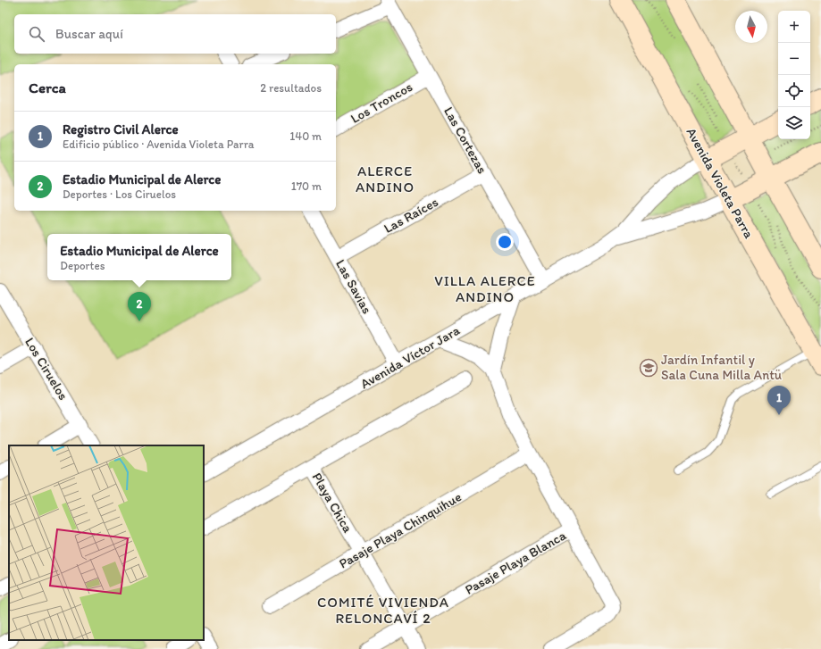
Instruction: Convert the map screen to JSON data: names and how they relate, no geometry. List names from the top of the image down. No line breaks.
{"streets":{"main road":["Avenida Violeta Parra"],"street":["Los Troncos","Las Cortezas","Las Raíces","Las Savias","Avenida Víctor Jara","Los Ciruelos","Playa Chica","Pasaje Playa Chinquihue","Pasaje Playa Blanca"]},"crossings":[["Los Troncos","Las Cortezas"],["Las Cortezas","Las Raíces"],["Las Cortezas","Avenida Víctor Jara"],["Avenida Violeta Parra","Avenida Víctor Jara"],["Las Raíces","Las Savias"],["Las Savias","Avenida Víctor Jara"],["Playa Chica","Pasaje Playa Chinquihue"],["Playa Chica","Pasaje Playa Blanca"]],"districts":["ALERCE ANDINO","VILLA ALERCE ANDINO","COMITÉ VIVIENDA RELONCAVÍ 2"],"places":{"school or university":["Jardín Infantil y Sala Cuna Milla Antü"]},"north":"bottom","page":{"map_buttons":["+","−"],"search":"Buscar aquí","heading":["Cerca","2 resultados"],"list":[{"mark":"1","name":"Registro Civil Alerce","note":"Edificio público · Avenida Violeta Parra","value":"140 m"},{"mark":"2","name":"Estadio Municipal de Alerce","note":"Deportes · Los Ciruelos","value":"170 m"}],"popup":["Estadio Municipal de Alerce","Deportes"],"pins":["2","1"]}}
